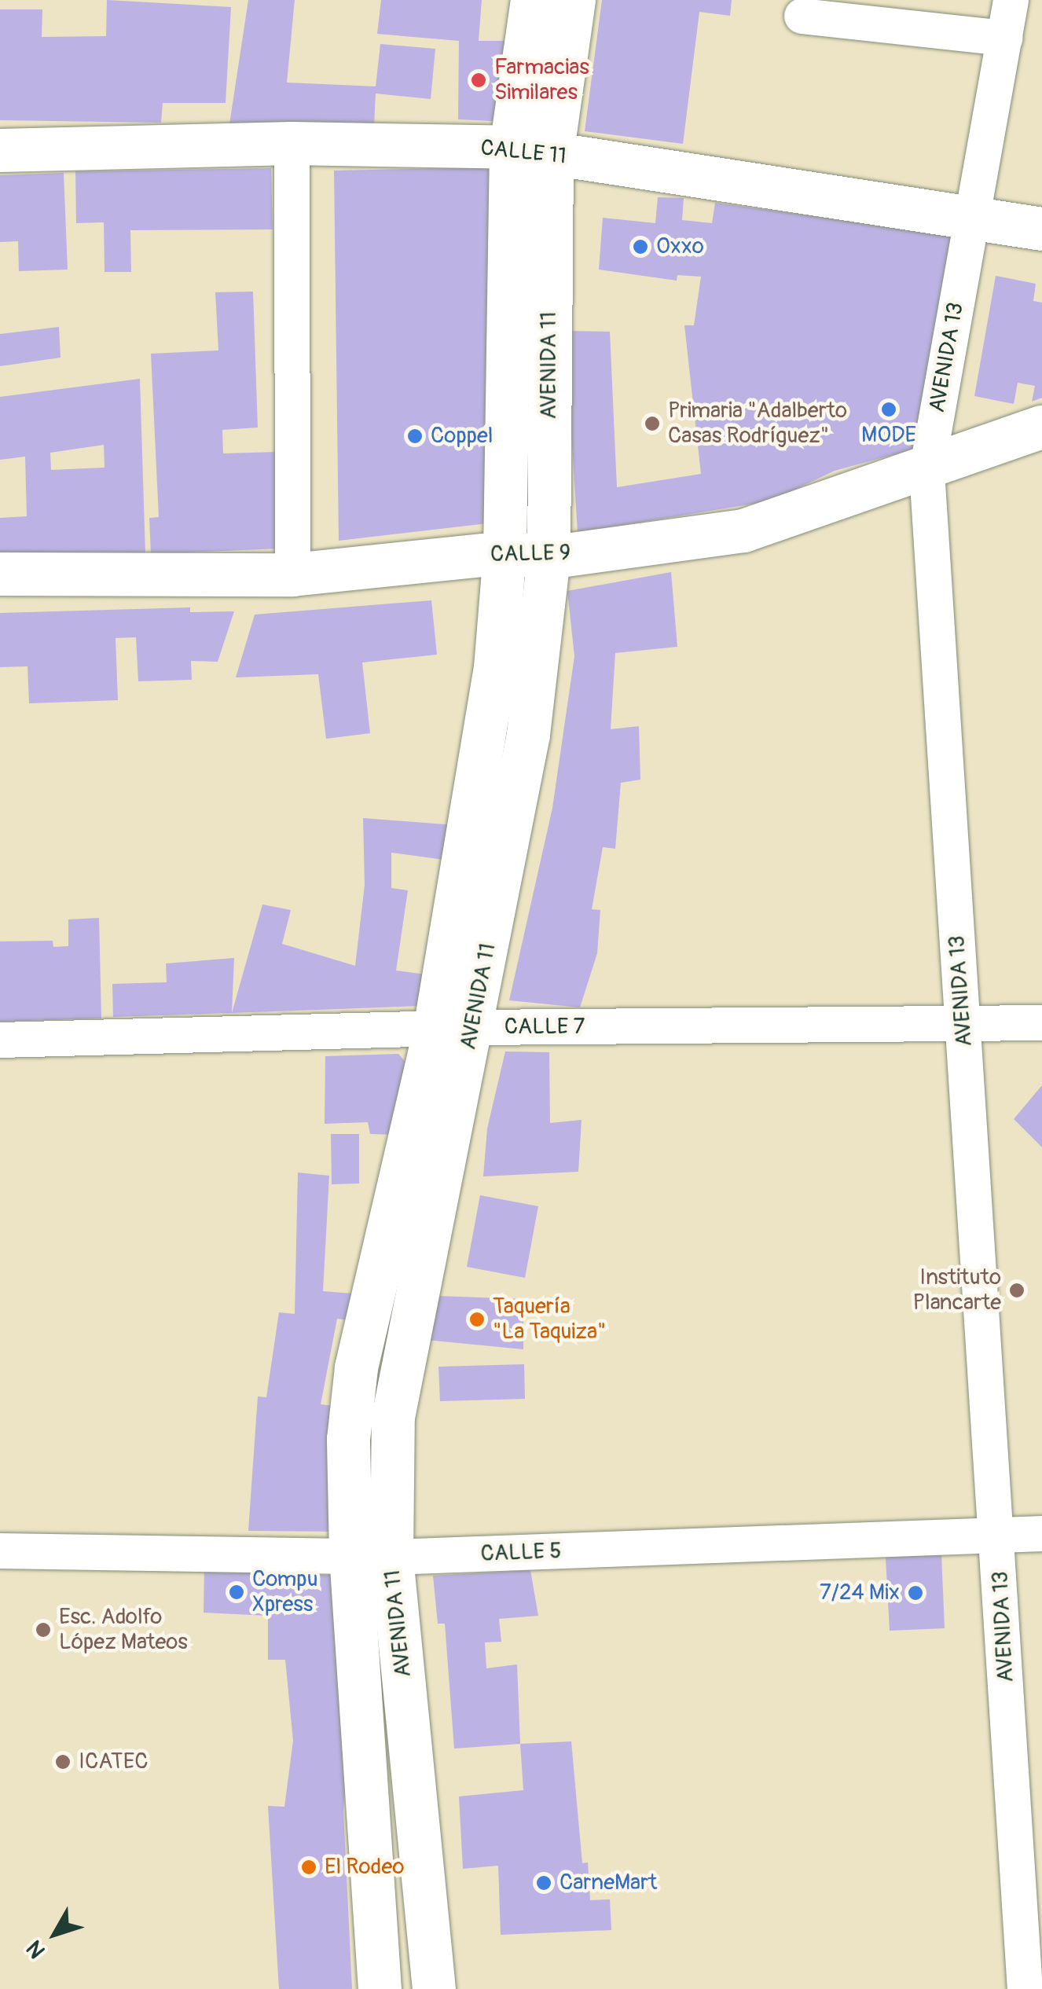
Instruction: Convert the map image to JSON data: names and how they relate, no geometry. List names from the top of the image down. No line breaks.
{"streets":{"main road":["CALLE 11","AVENIDA 11","CALLE 9"],"street":["AVENIDA 13","CALLE 7","CALLE 5"]},"crossings":[["CALLE 11","AVENIDA 13"],["CALLE 11","AVENIDA 11"],["AVENIDA 13","CALLE 9"],["AVENIDA 13","CALLE 7"],["AVENIDA 13","CALLE 5"],["AVENIDA 11","CALLE 9"],["AVENIDA 11","CALLE 7"],["AVENIDA 11","CALLE 5"]],"places":["Farmacias Similares","Oxxo","MODE","Primaria \"Adalberto Casas Rodríguez\"","Coppel","Instituto Plancarte","Taquería \"La Taquiza\"","Compu Xpress","7/24 Mix","Esc. Adolfo López Mateos","ICATEC","El Rodeo","CarneMart"],"north":"bottom left"}
